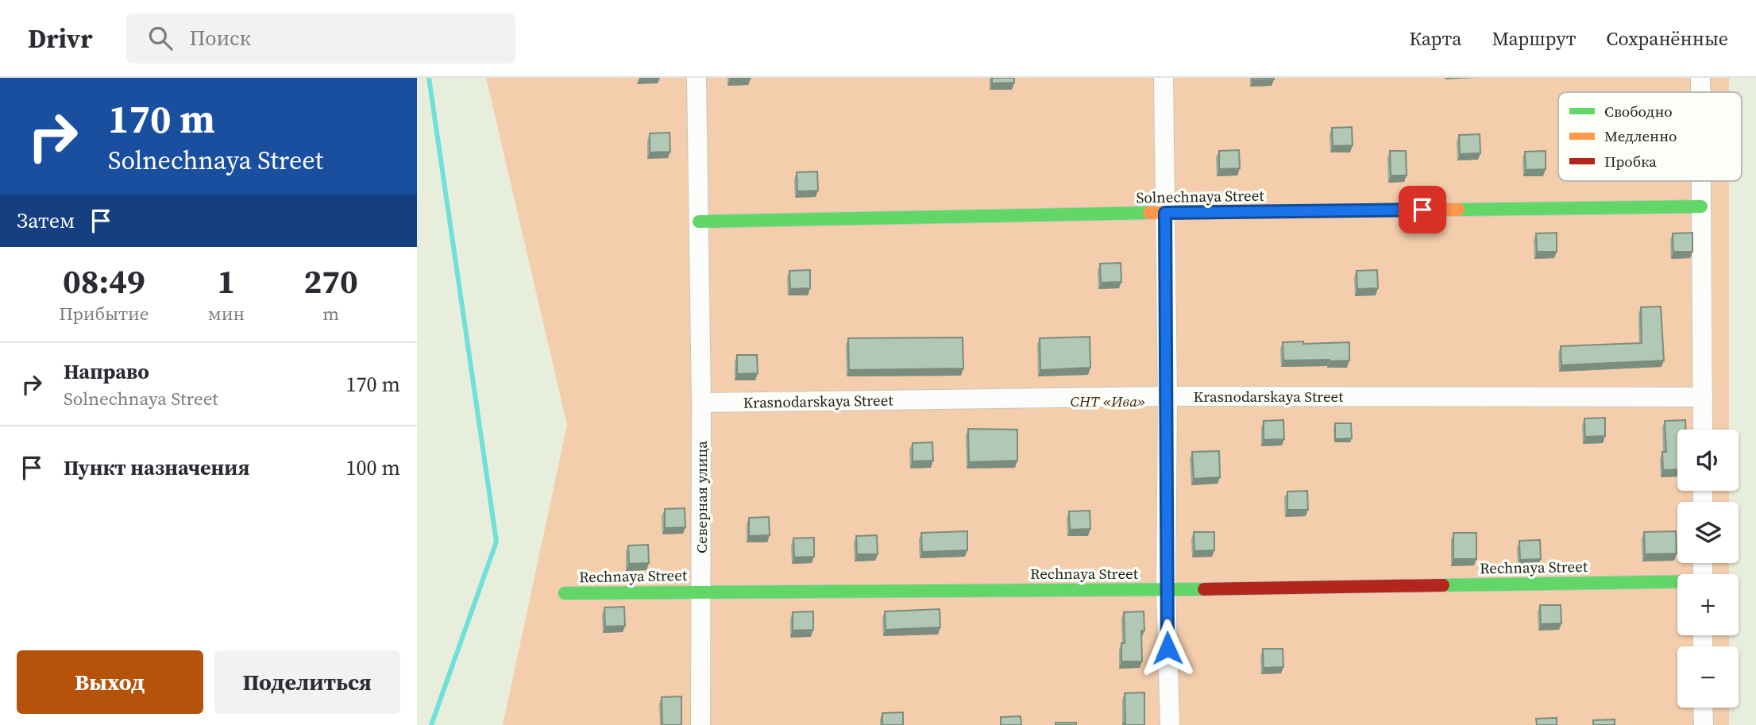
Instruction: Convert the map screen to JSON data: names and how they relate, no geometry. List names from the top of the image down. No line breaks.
{"streets":{"street":["Solnechnaya Street","Krasnodarskaya Street","Северная улица","Rechnaya Street"]},"crossings":[["Solnechnaya Street","Северная улица"],["Krasnodarskaya Street","Северная улица"],["Северная улица","Rechnaya Street"]],"parks":["СНТ «Ива»"],"legend":["Свободно","Медленно","Пробка"],"page":{"header":"Drivr","search":"Поиск","nav":["Карта","Маршрут","Сохранённые"],"turn":["170 m","Solnechnaya Street"],"then":"Затем","eta":["08:49","Прибытие","1","мин","270","m"],"list":[{"name":"Направо","note":"Solnechnaya Street","value":"170 m"},{"name":"Пункт назначения","value":"100 m"}],"map_buttons":["+","−"],"buttons":["Выход","Поделиться"]}}
